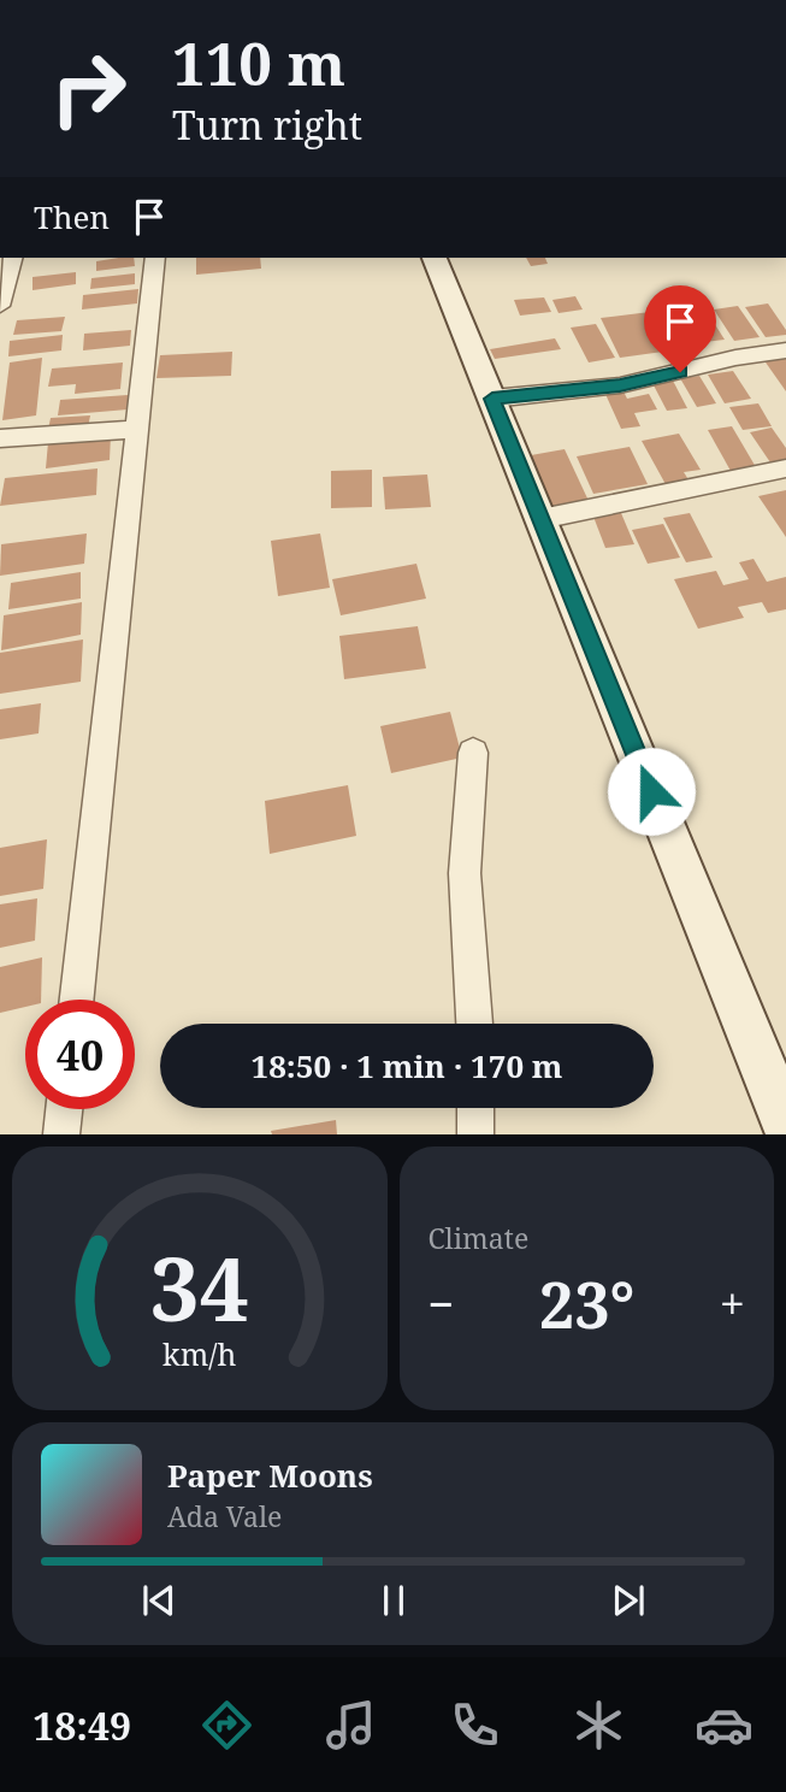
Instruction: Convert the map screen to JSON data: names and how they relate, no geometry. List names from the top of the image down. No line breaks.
{"page":{"turn":["110 m","Turn right"],"then":"Then","limit":"40","trip":"18:50 · 1 min · 170 m","tile":"Climate","heat":["−","23°","+"],"song":["Paper Moons","Ada Vale"],"tabs":"18:49","gauge":["34","km/h"]}}
